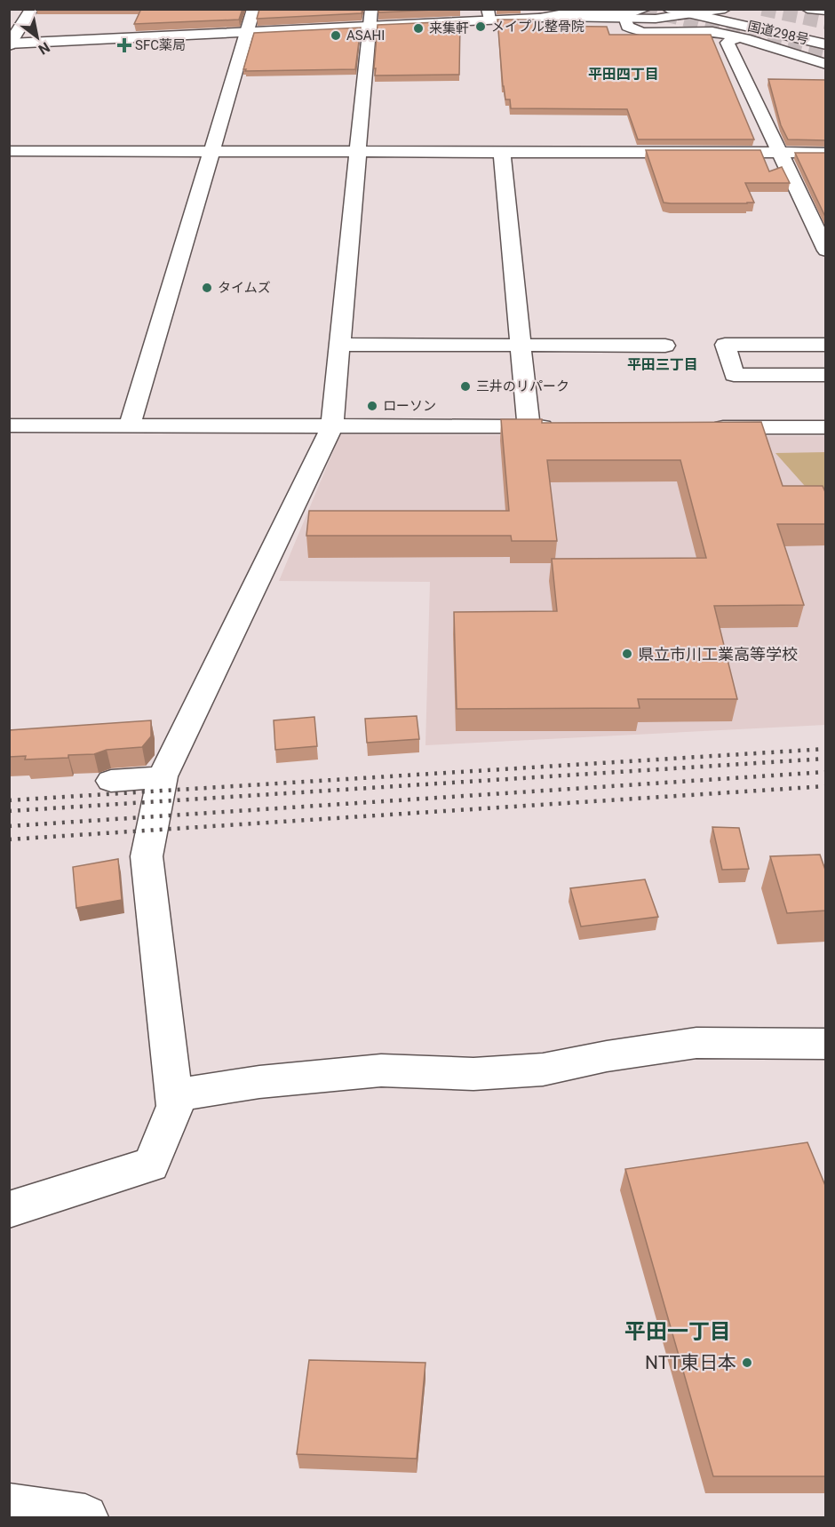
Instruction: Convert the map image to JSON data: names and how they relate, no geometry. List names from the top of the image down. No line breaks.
{"streets":{"main road":["国道298号"]},"districts":["平田四丁目","平田三丁目","平田一丁目"],"places":{"other":["メイプル整骨院","来集軒","ASAHI","タイムズ","三井のリパーク","ローソン","県立市川工業高等学校","NTT東日本"],"health":["SFC薬局"]},"north":"bottom right"}
